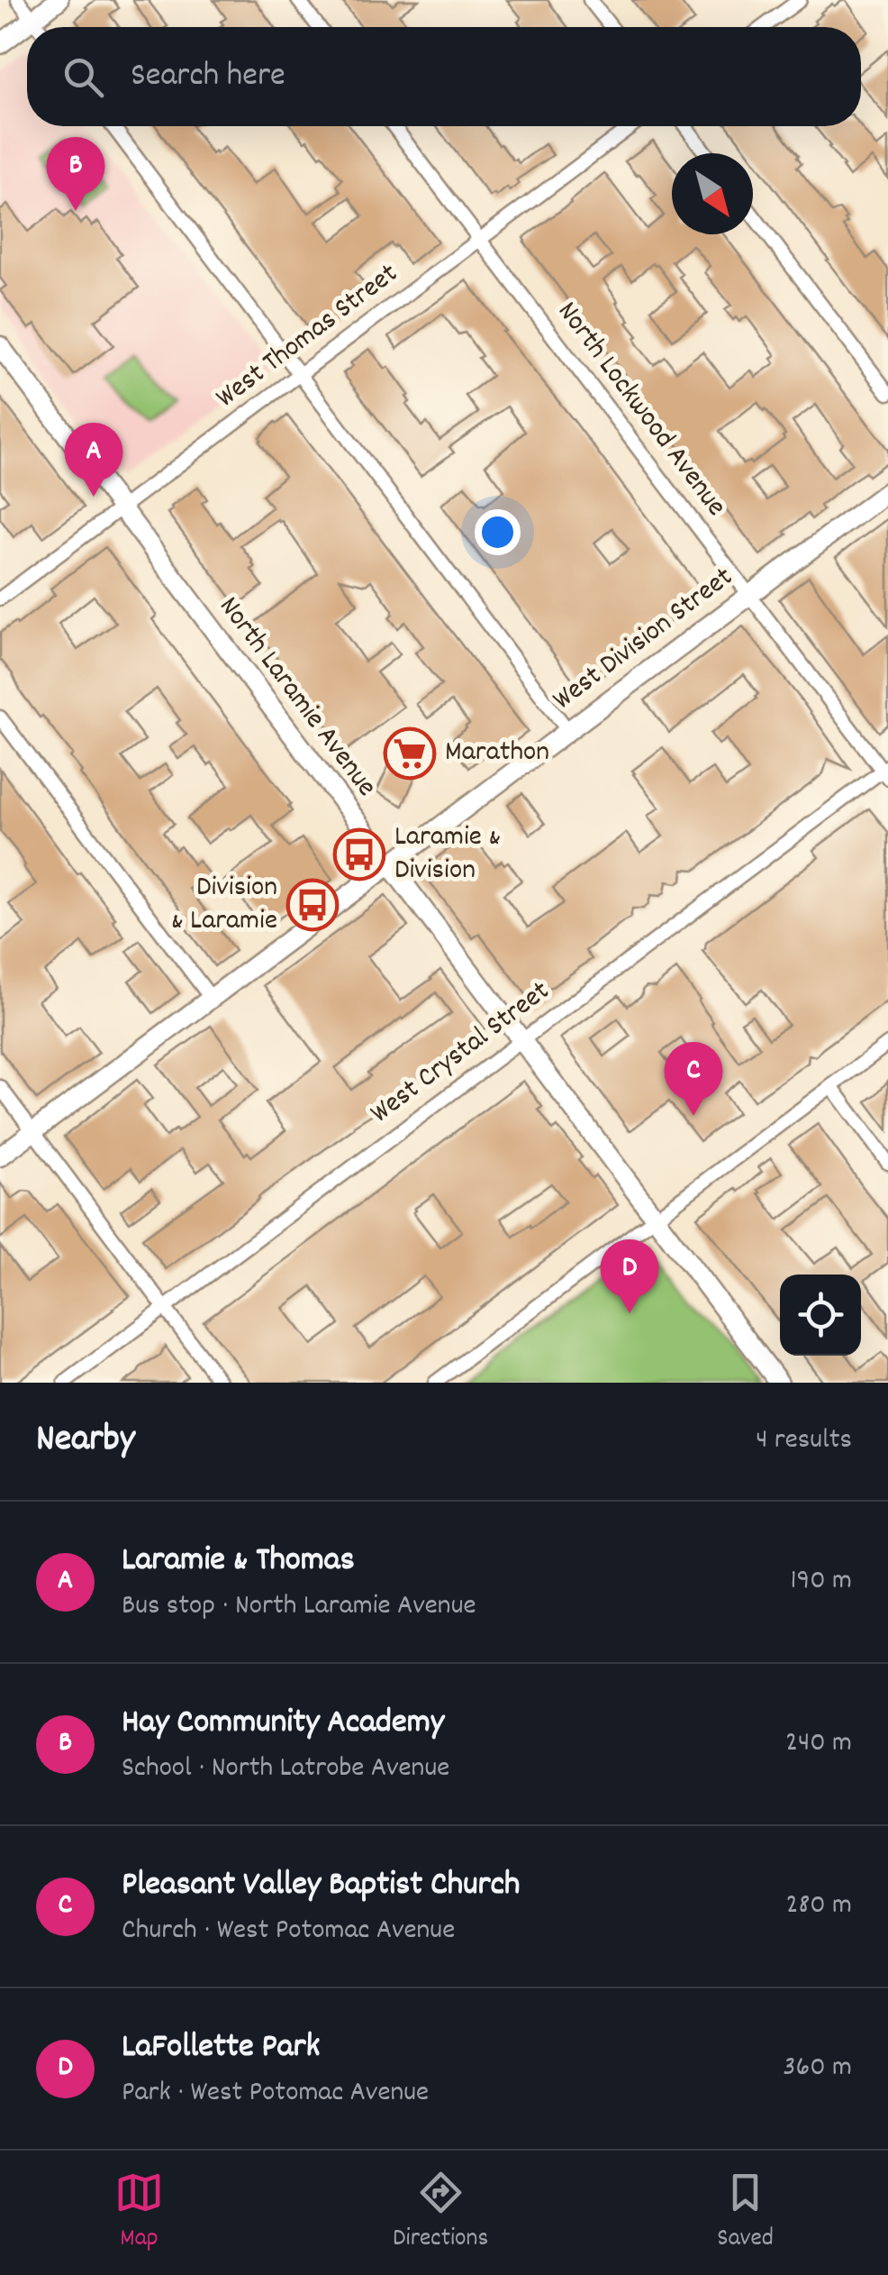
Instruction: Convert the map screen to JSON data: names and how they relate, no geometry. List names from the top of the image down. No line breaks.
{"streets":{"street":["West Thomas Street","North Lockwood Avenue","West Division Street","North Laramie Avenue","West Crystal Street"]},"crossings":[["West Thomas Street","North Lockwood Avenue"],["West Thomas Street","North Laramie Avenue"],["North Lockwood Avenue","West Division Street"],["North Lockwood Avenue","West Crystal Street"],["West Division Street","North Laramie Avenue"],["North Laramie Avenue","West Crystal Street"]],"places":{"supermarket":["Marathon"],"bus stop":["Laramie & Division","Division & Laramie"]},"north":"bottom right","page":{"search":"Search here","pins":["B","A","C","D"],"heading":["Nearby","4 results"],"list":[{"mark":"A","name":"Laramie & Thomas","note":"Bus stop · North Laramie Avenue","value":"190 m"},{"mark":"B","name":"Hay Community Academy","note":"School · North Latrobe Avenue","value":"240 m"},{"mark":"C","name":"Pleasant Valley Baptist Church","note":"Church · West Potomac Avenue","value":"280 m"},{"mark":"D","name":"LaFollette Park","note":"Park · West Potomac Avenue","value":"360 m"}],"nav":["Map","Directions","Saved"]}}
